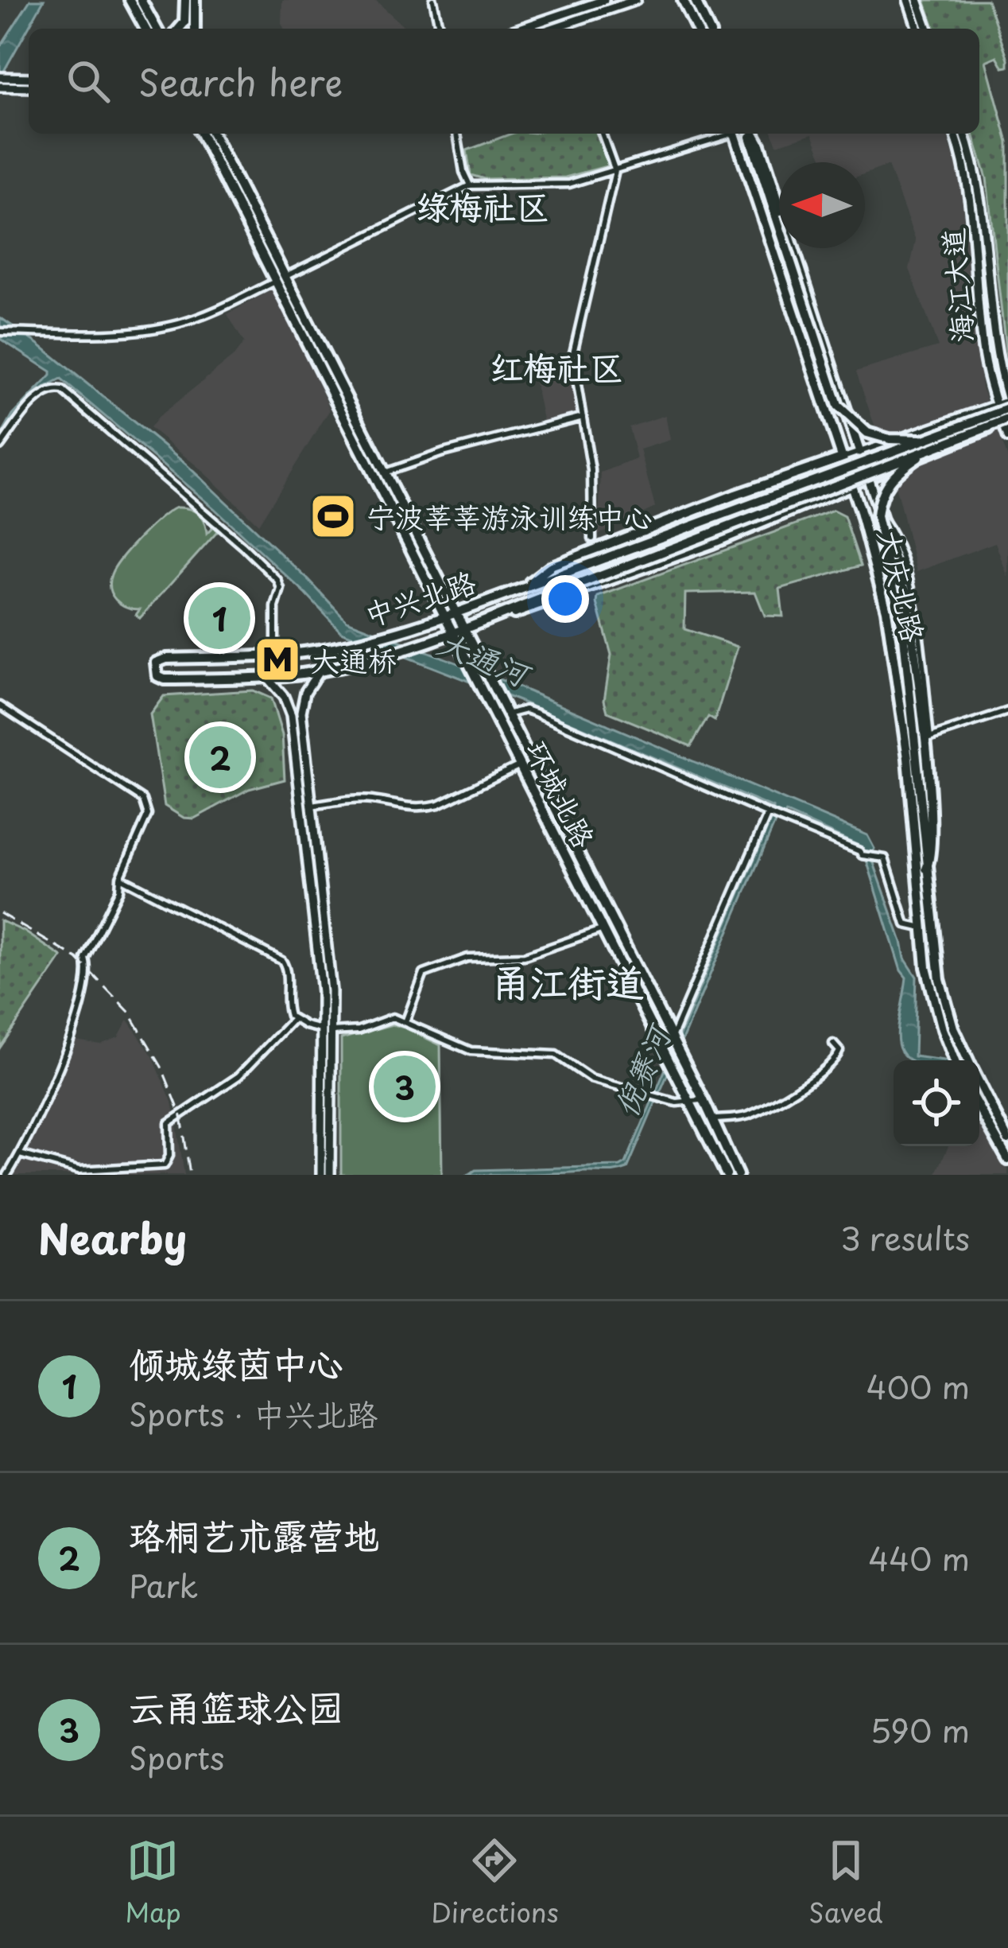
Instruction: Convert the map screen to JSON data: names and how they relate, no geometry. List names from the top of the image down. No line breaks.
{"streets":{"main road":["大庆北路","中兴北路","环城北路"],"street":["海江大道"]},"crossings":[["中兴北路","环城北路"]],"districts":["绿梅社区","红梅社区","甬江街道"],"water":["大通河","倪赛河"],"places":{"sports":["宁波莘莘游泳训练中心"],"metro station":["大通桥"]},"north":"left","page":{"search":"Search here","pins":["1","2","3"],"heading":["Nearby","3 results"],"list":[{"mark":"1","name":"倾城绿茵中心","note":"Sports · 中兴北路","value":"400 m"},{"mark":"2","name":"珞桐艺术露营地","note":"Park","value":"440 m"},{"mark":"3","name":"云甬篮球公园","note":"Sports","value":"590 m"}],"nav":["Map","Directions","Saved"]}}
